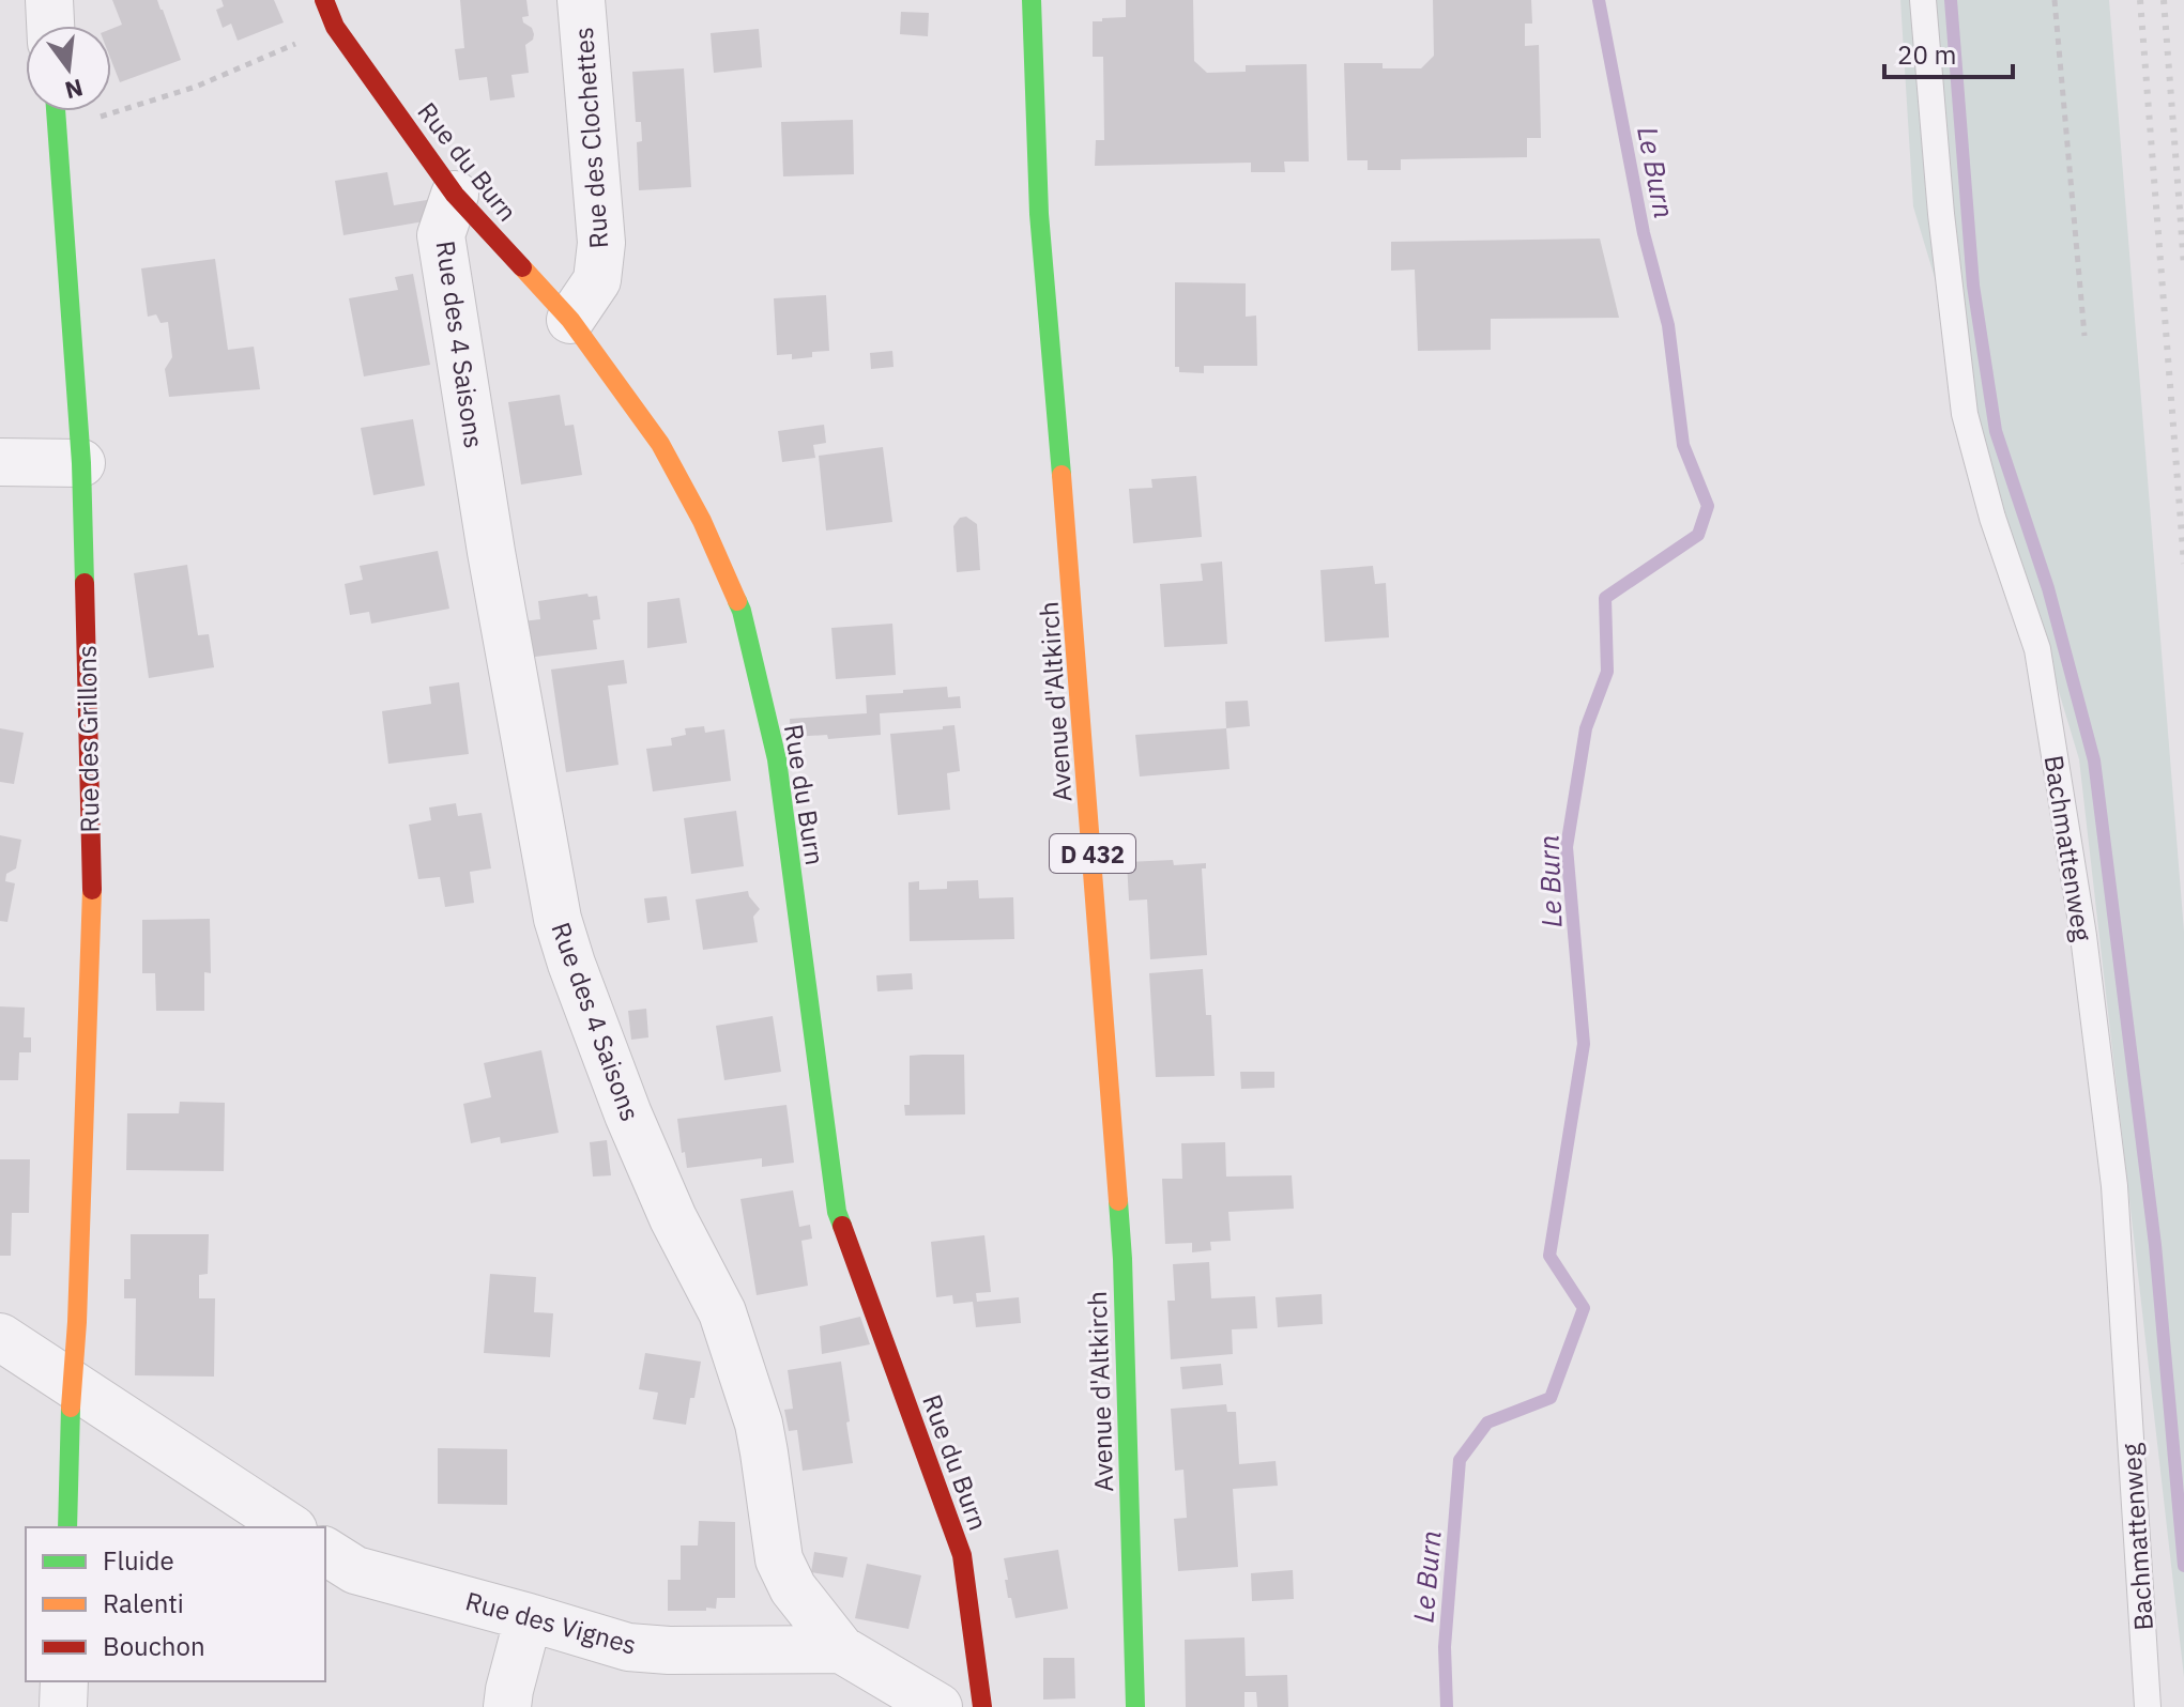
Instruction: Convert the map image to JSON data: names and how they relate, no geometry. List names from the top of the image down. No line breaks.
{"streets":{"street":["Rue des Clochettes","Rue du Burn","Rue des 4 Saisons","Avenue d'Altkirch","Rue des Grillons","D 432","Rue des Vignes"],"lane":["Bachmattenweg"]},"crossings":[["Rue des Clochettes","Rue du Burn"],["Rue du Burn","Rue des 4 Saisons"],["Rue des 4 Saisons","Rue des Vignes"]],"water":["Le Burn"],"legend":["Fluide","Ralenti","Bouchon"],"scale_bar":"20 m","north":"bottom"}
